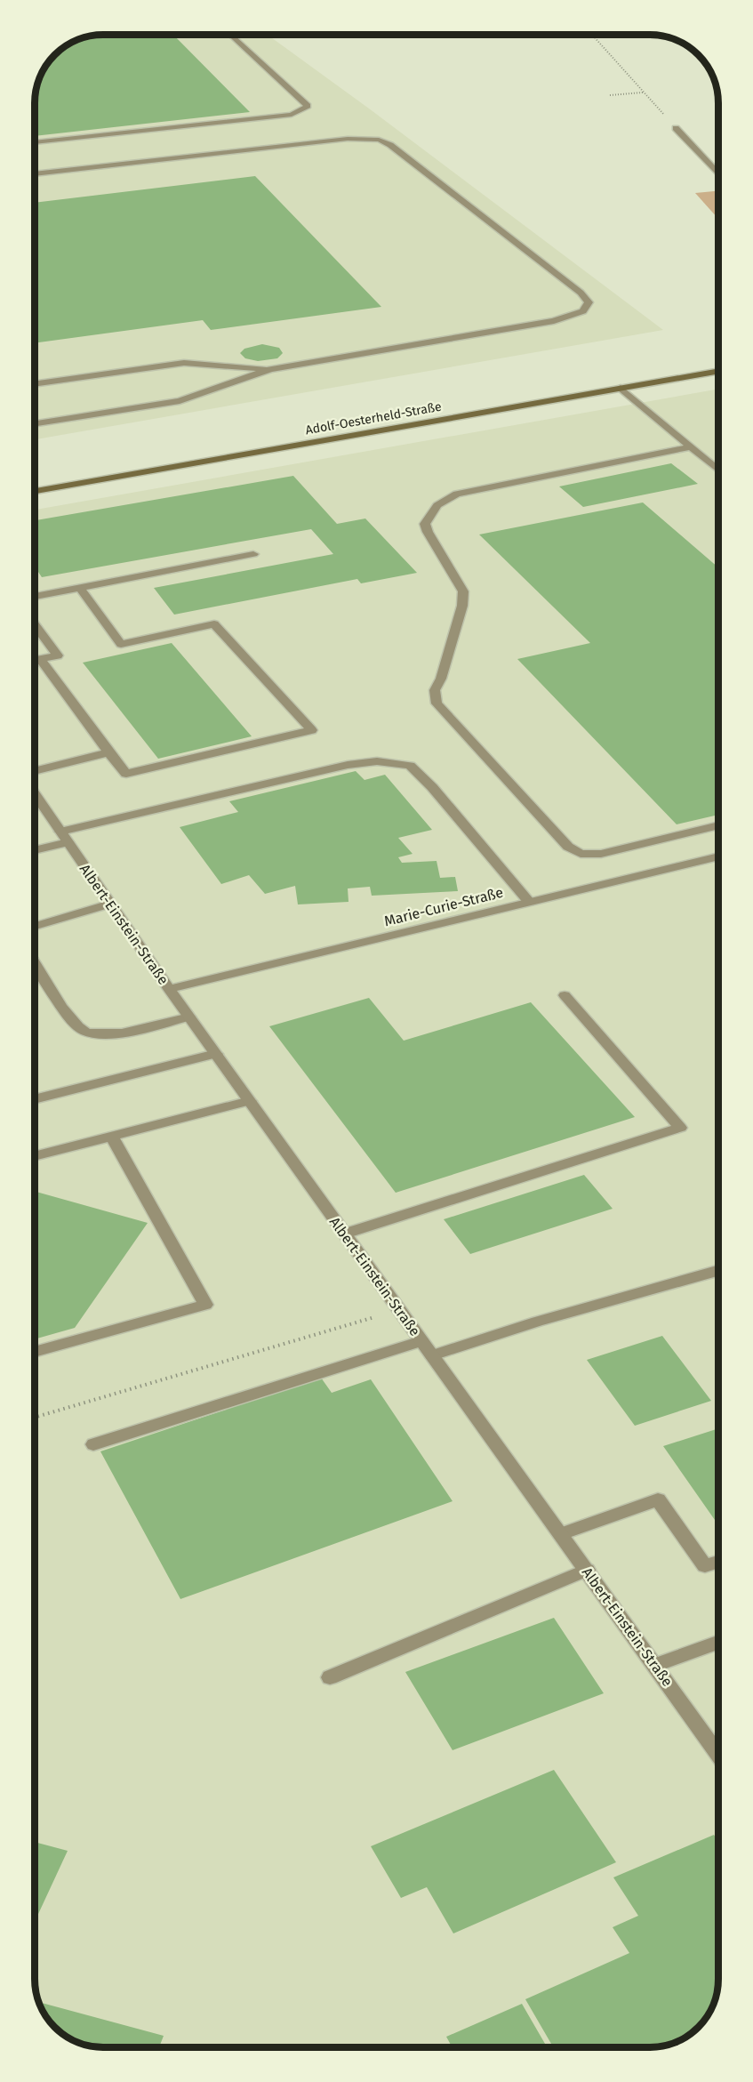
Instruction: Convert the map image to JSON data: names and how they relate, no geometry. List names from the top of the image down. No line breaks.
{"streets":{"street":["Adolf-Oesterheld-Straße","Marie-Curie-Straße","Albert-Einstein-Straße"]},"crossings":[["Marie-Curie-Straße","Albert-Einstein-Straße"]]}
